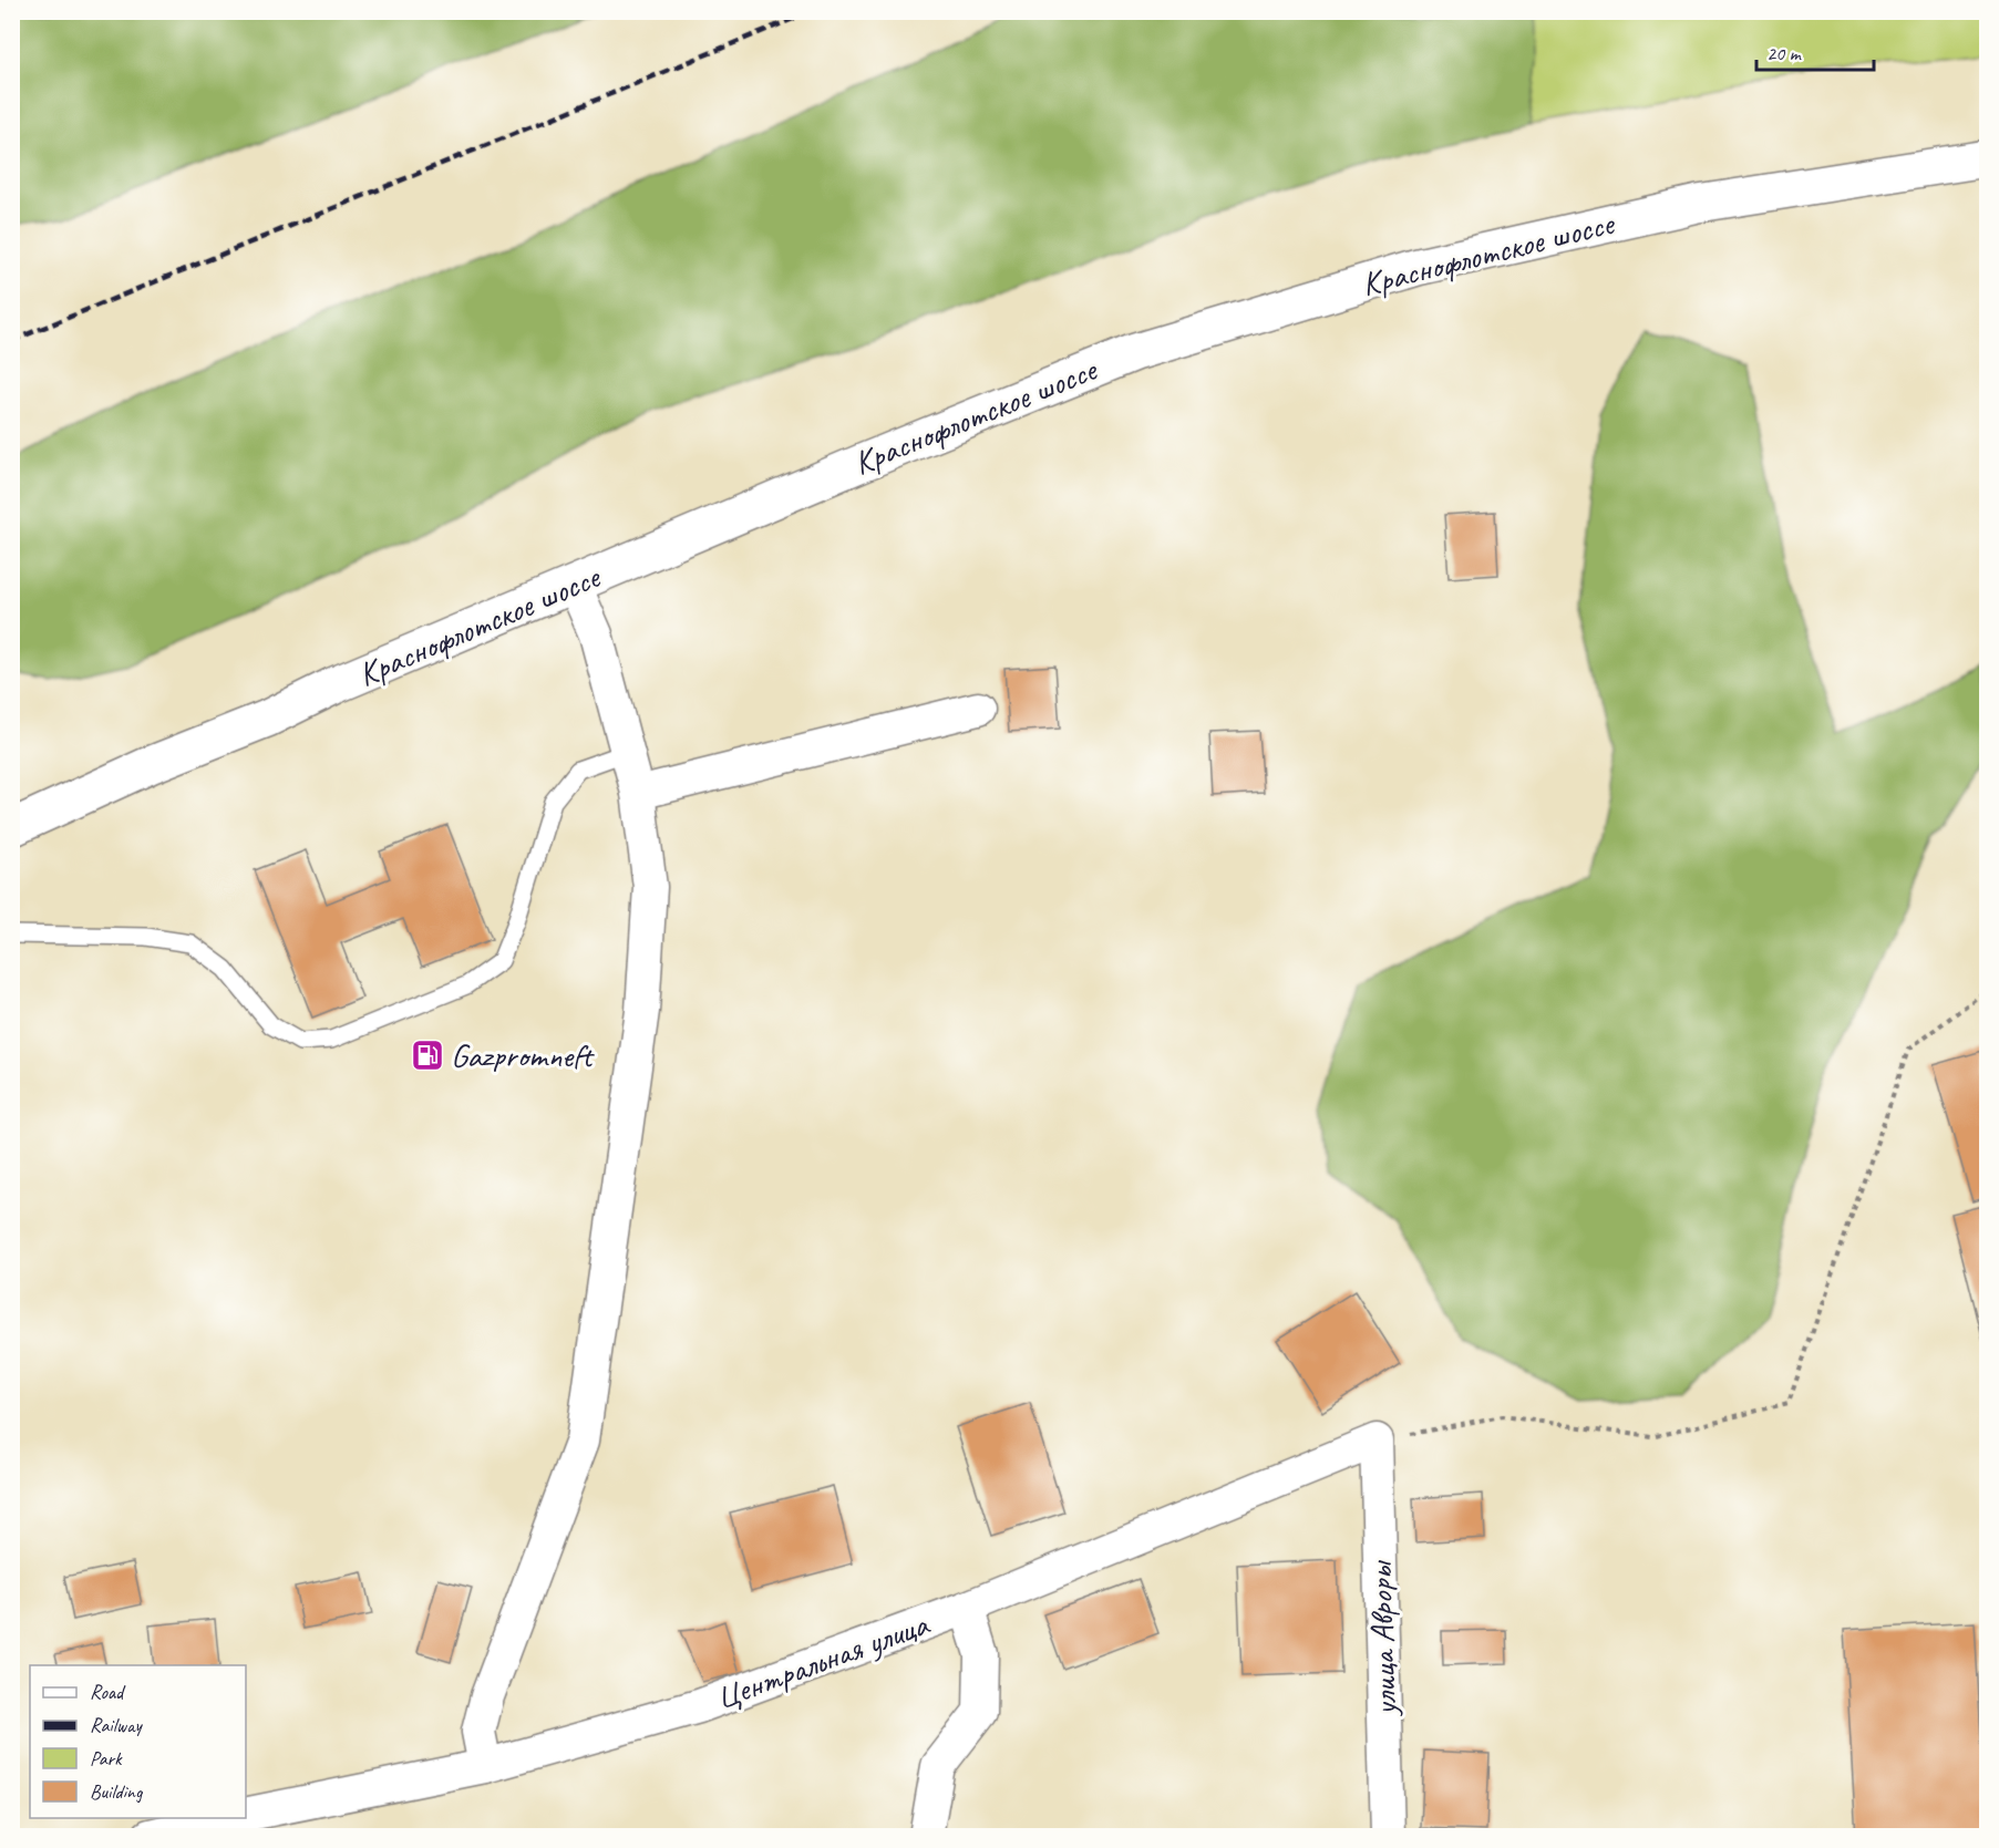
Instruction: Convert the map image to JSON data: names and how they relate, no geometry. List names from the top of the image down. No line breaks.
{"streets":{"main road":["Краснофлотское шоссе"],"street":["улица Авроры","Центральная улица"]},"crossings":[["улица Авроры","Центральная улица"]],"places":{"fuel station":["Gazpromneft"]},"legend":["Road","Railway","Park","Building"],"scale_bar":"20 m"}
